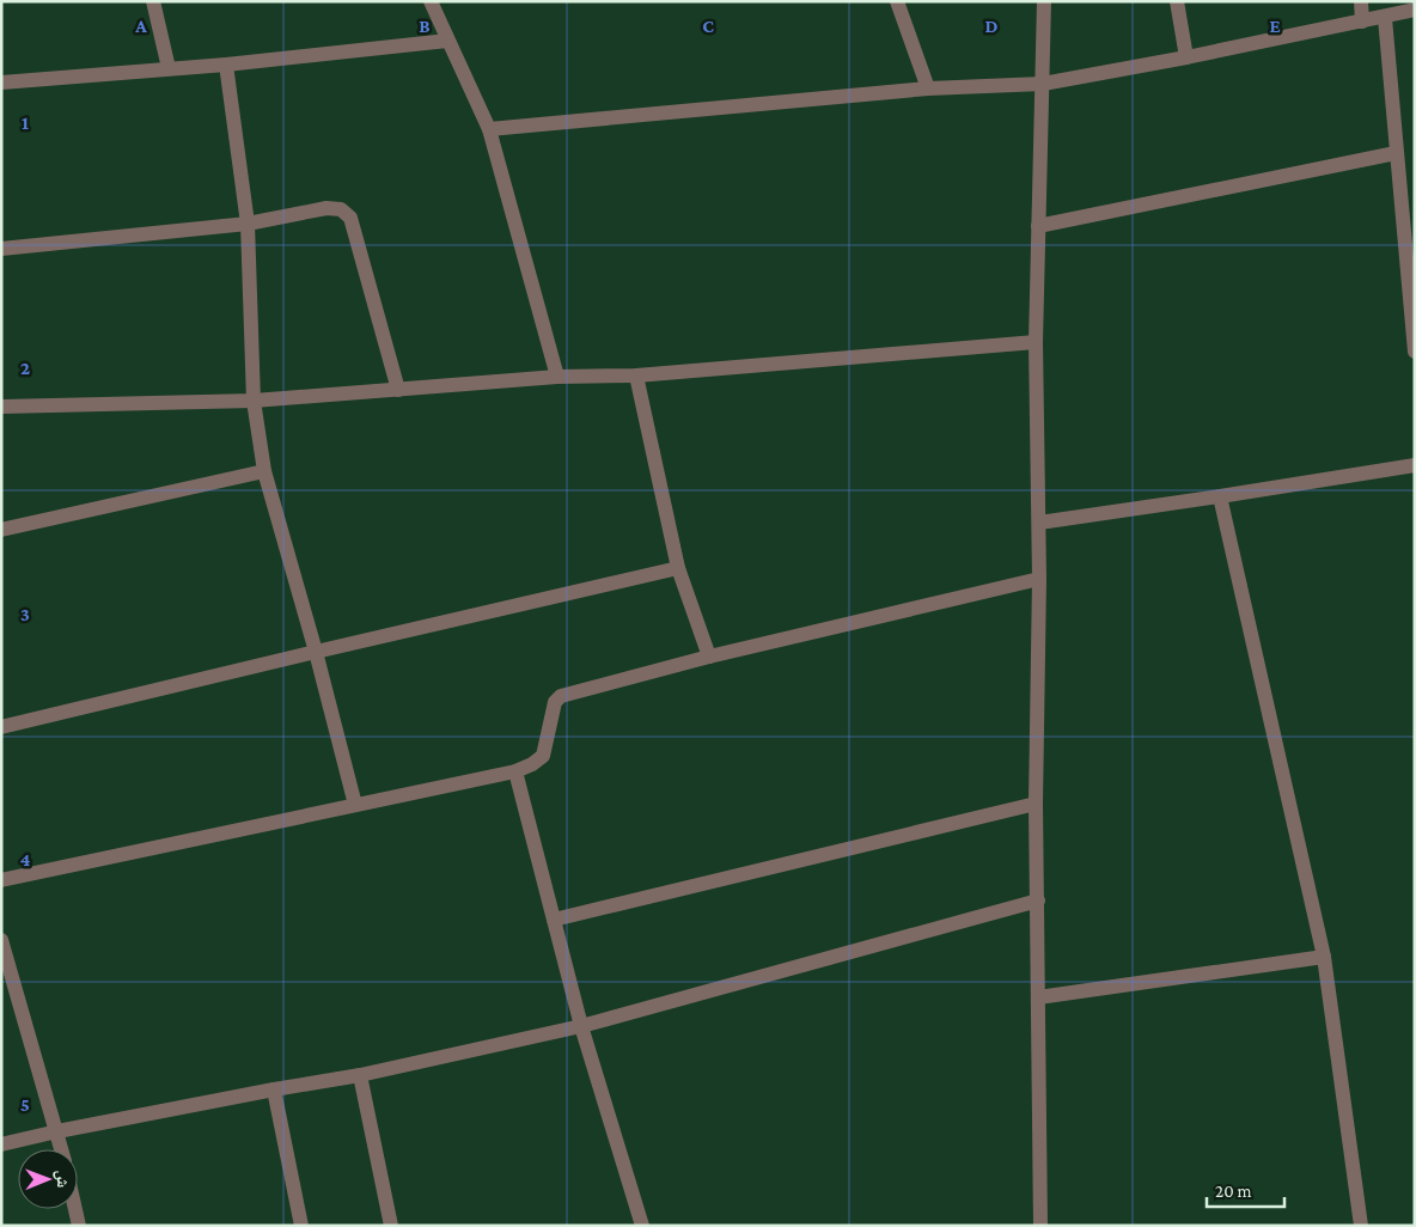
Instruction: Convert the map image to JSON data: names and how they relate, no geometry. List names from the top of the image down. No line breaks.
{"scale_bar":"20 m","north":"right","grid":{"columns":["A","B","C","D","E"],"rows":["1","2","3","4","5"]}}
